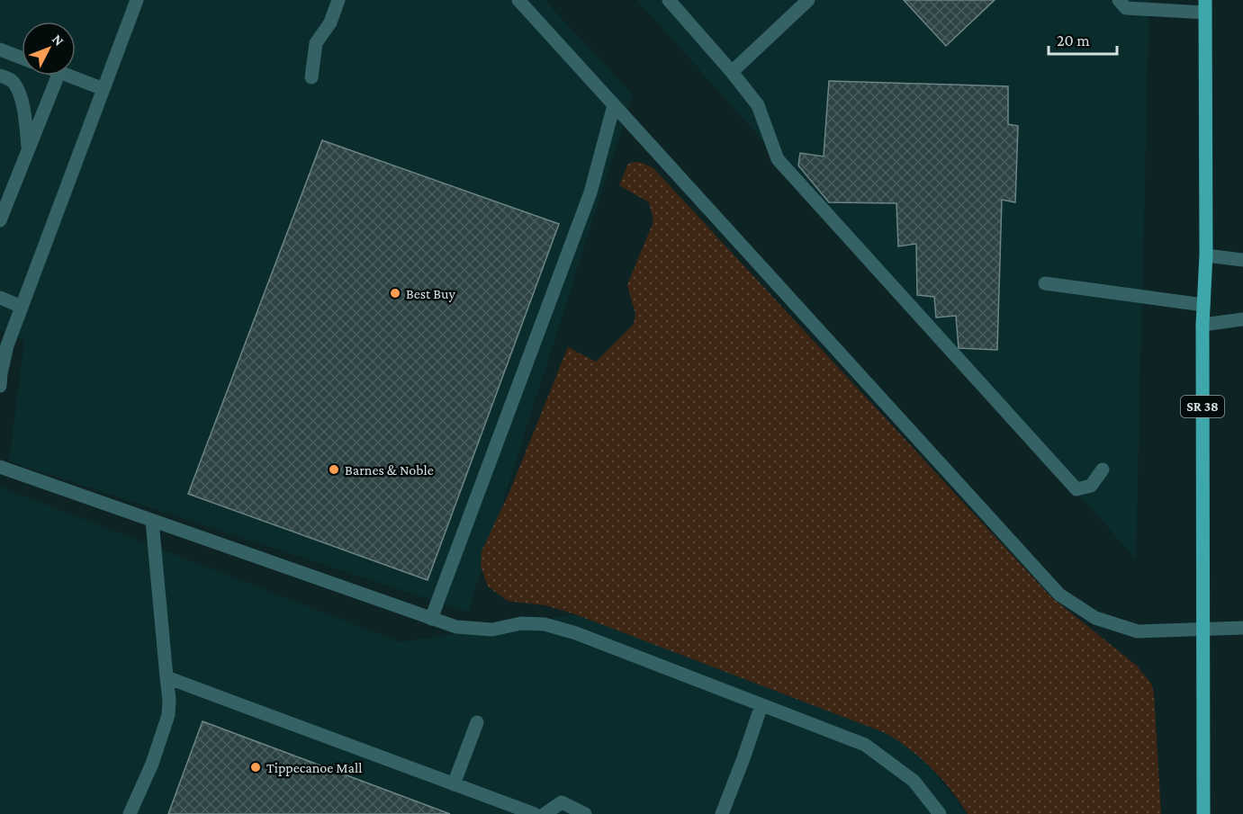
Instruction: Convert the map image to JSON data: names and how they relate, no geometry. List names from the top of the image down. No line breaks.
{"streets":{"main road":["SR 38"]},"places":["Best Buy","Barnes & Noble","Tippecanoe Mall"],"scale_bar":"20 m","north":"top right"}
